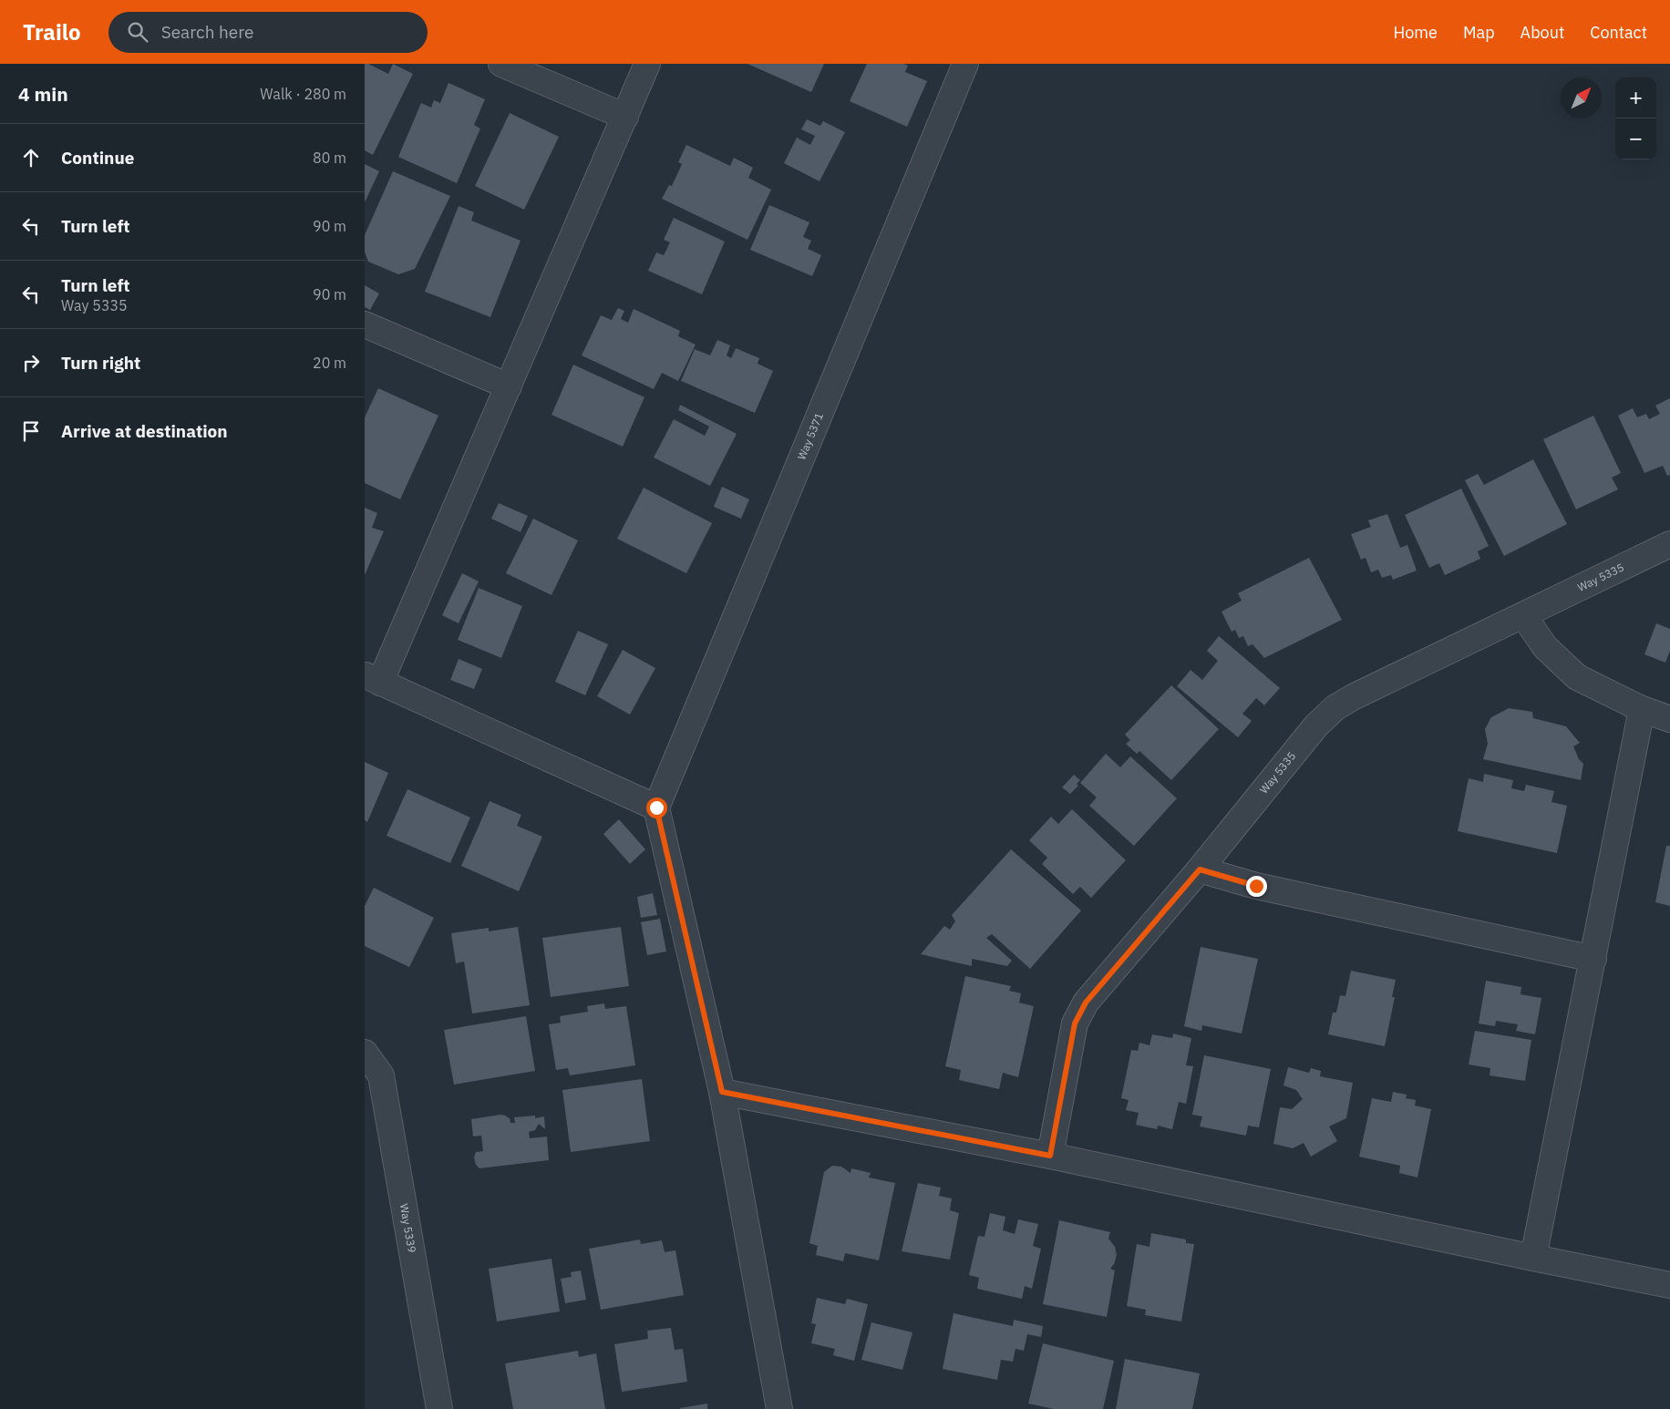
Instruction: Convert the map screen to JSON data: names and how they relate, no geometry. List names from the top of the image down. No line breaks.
{"streets":{"street":["Way 5371","Way 5335","Way 5339"]},"north":"top right","page":{"header":"Trailo","search":"Search here","nav":["Home","Map","About","Contact"],"heading":["4 min","Walk · 280 m"],"map_buttons":["+","−"],"list":[["Continue","80 m"],["Turn left","90 m"],["Turn left","Way 5335","90 m"],["Turn right","20 m"],"Arrive at destination"]}}
